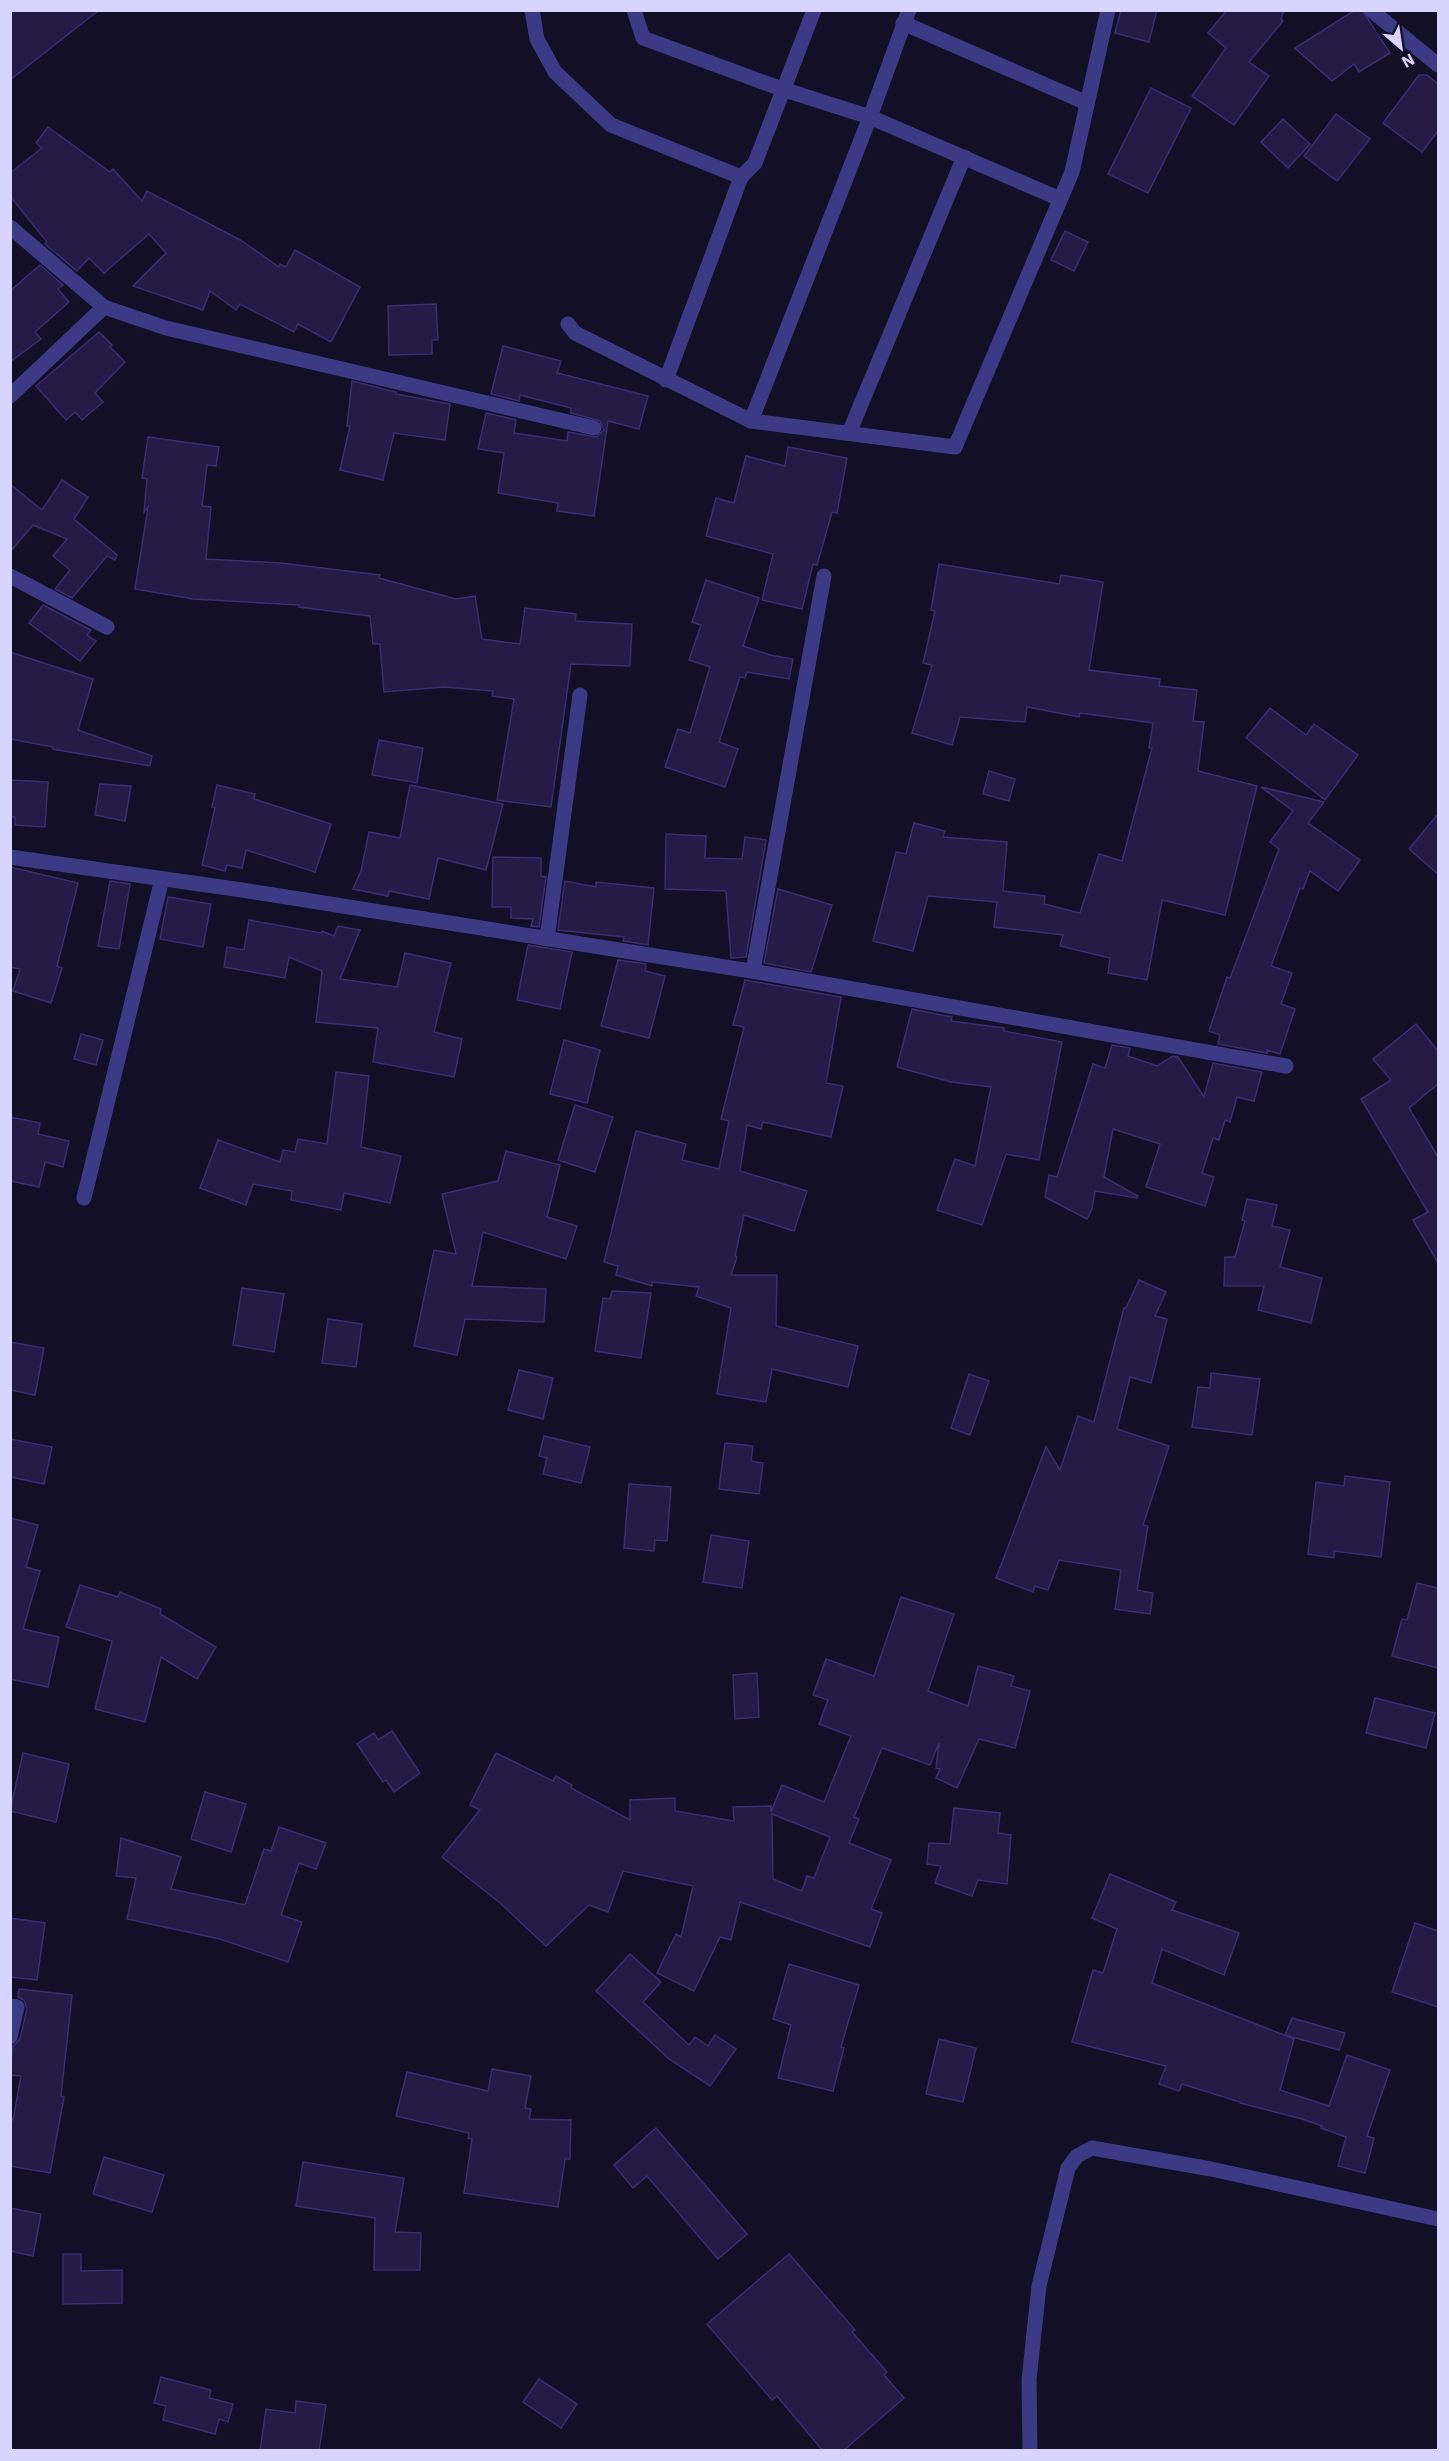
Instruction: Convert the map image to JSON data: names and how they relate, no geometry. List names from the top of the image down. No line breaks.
{"north":"bottom right"}
